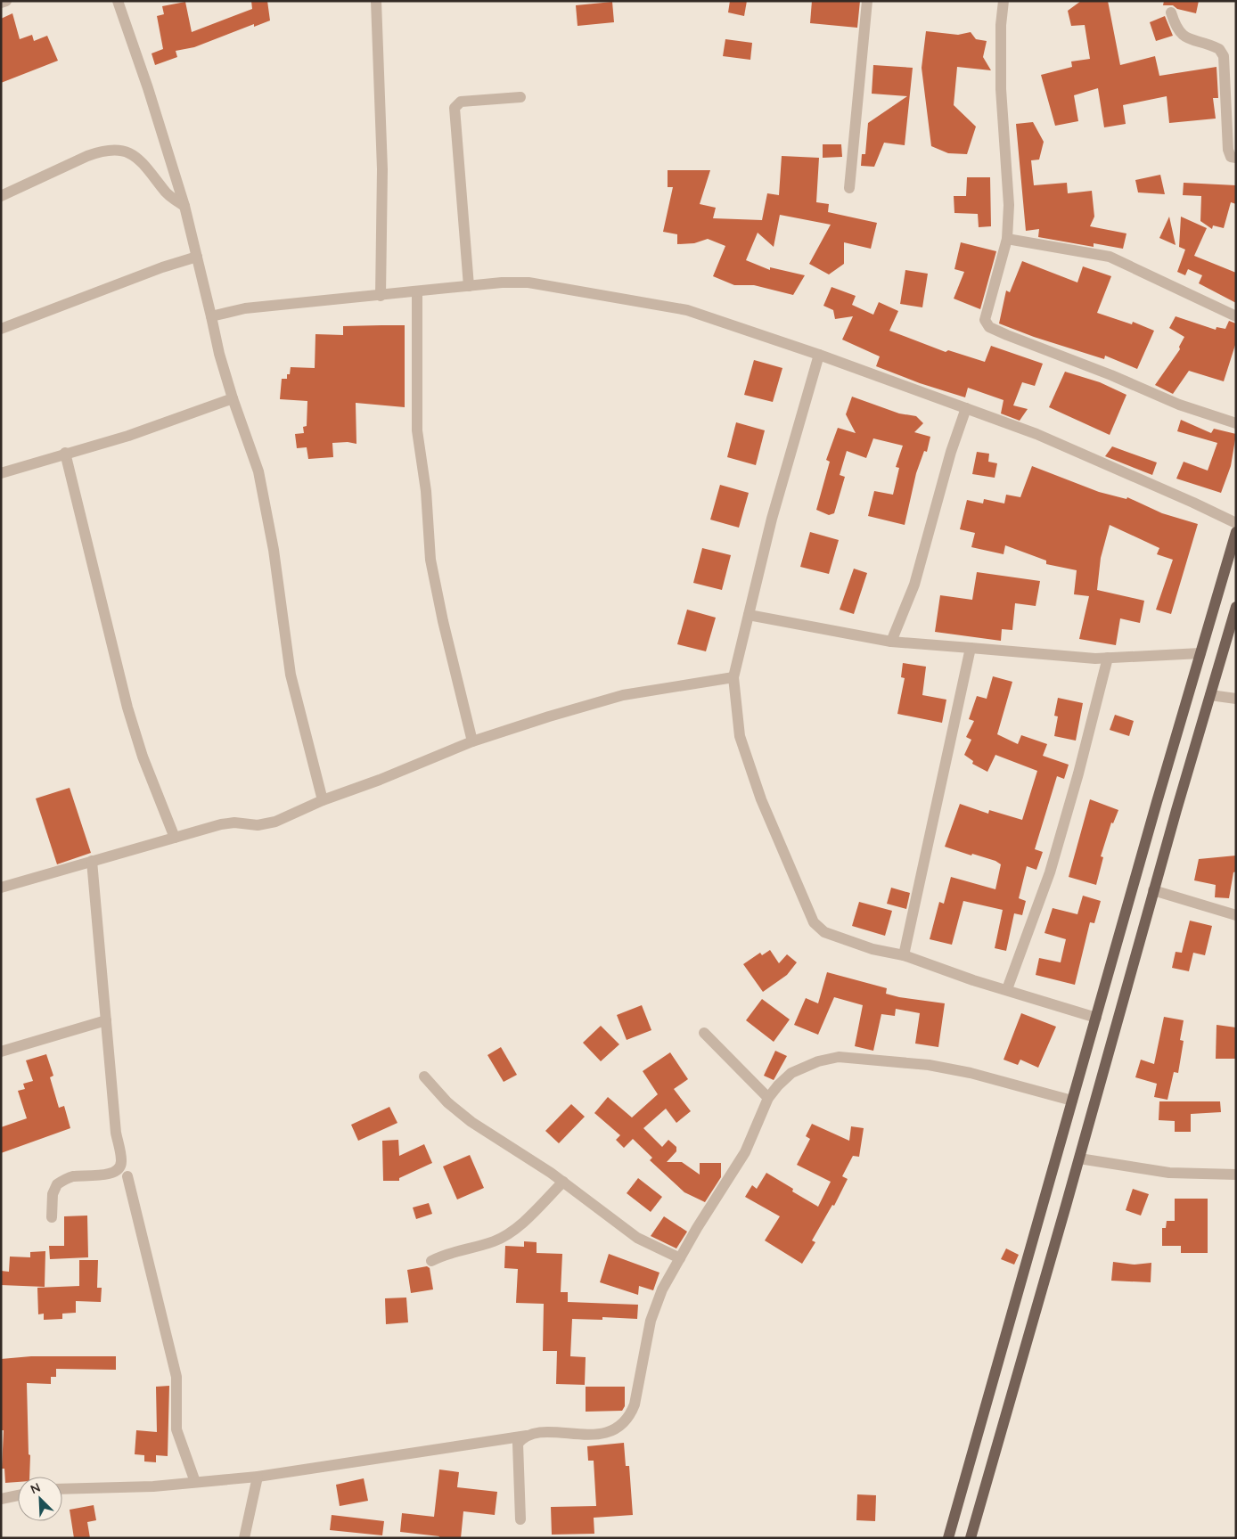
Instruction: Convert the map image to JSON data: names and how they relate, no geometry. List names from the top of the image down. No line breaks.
{"north":"top left"}
